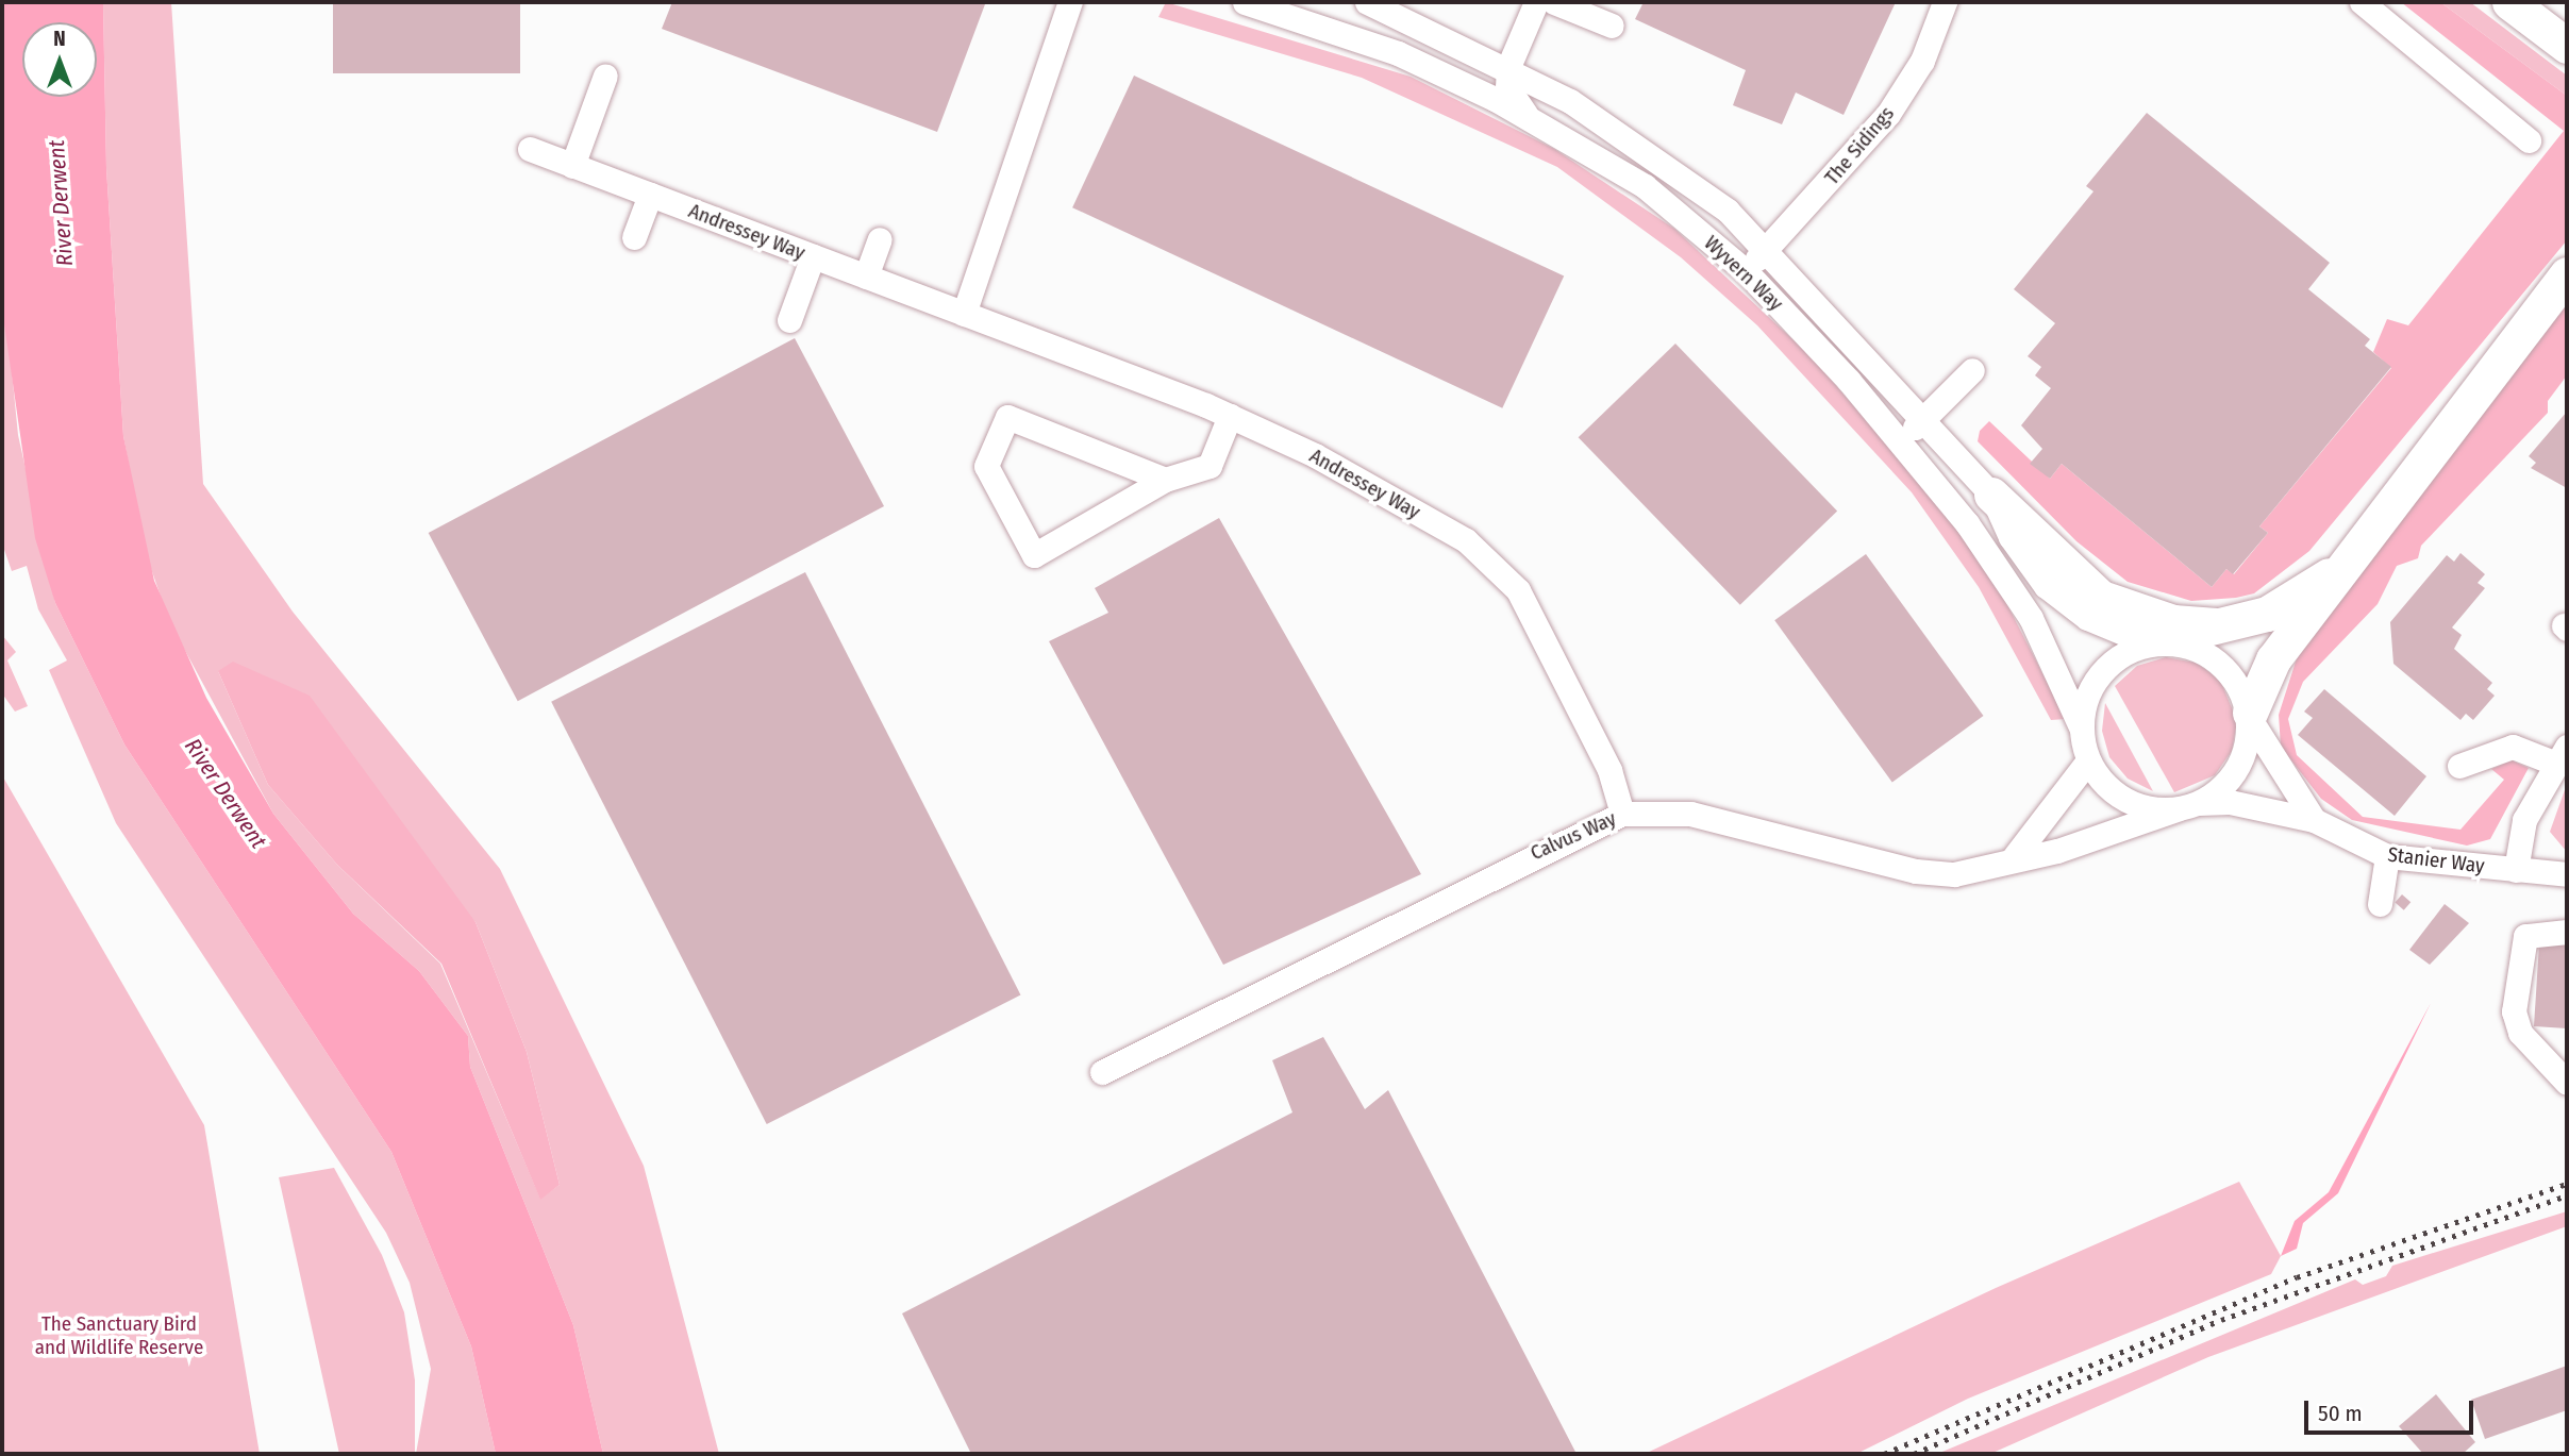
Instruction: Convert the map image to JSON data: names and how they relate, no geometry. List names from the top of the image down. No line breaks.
{"streets":{"street":["The Sidings","Andressey Way","Wyvern Way","Calvus Way","Stanier Way"]},"crossings":[["The Sidings","Wyvern Way"],["Andressey Way","Calvus Way"],["Wyvern Way","Calvus Way"],["Wyvern Way","Stanier Way"],["Calvus Way","Stanier Way"]],"water":["River Derwent"],"parks":["The Sanctuary Bird and Wildlife Reserve"],"scale_bar":"50 m","north":"top"}
